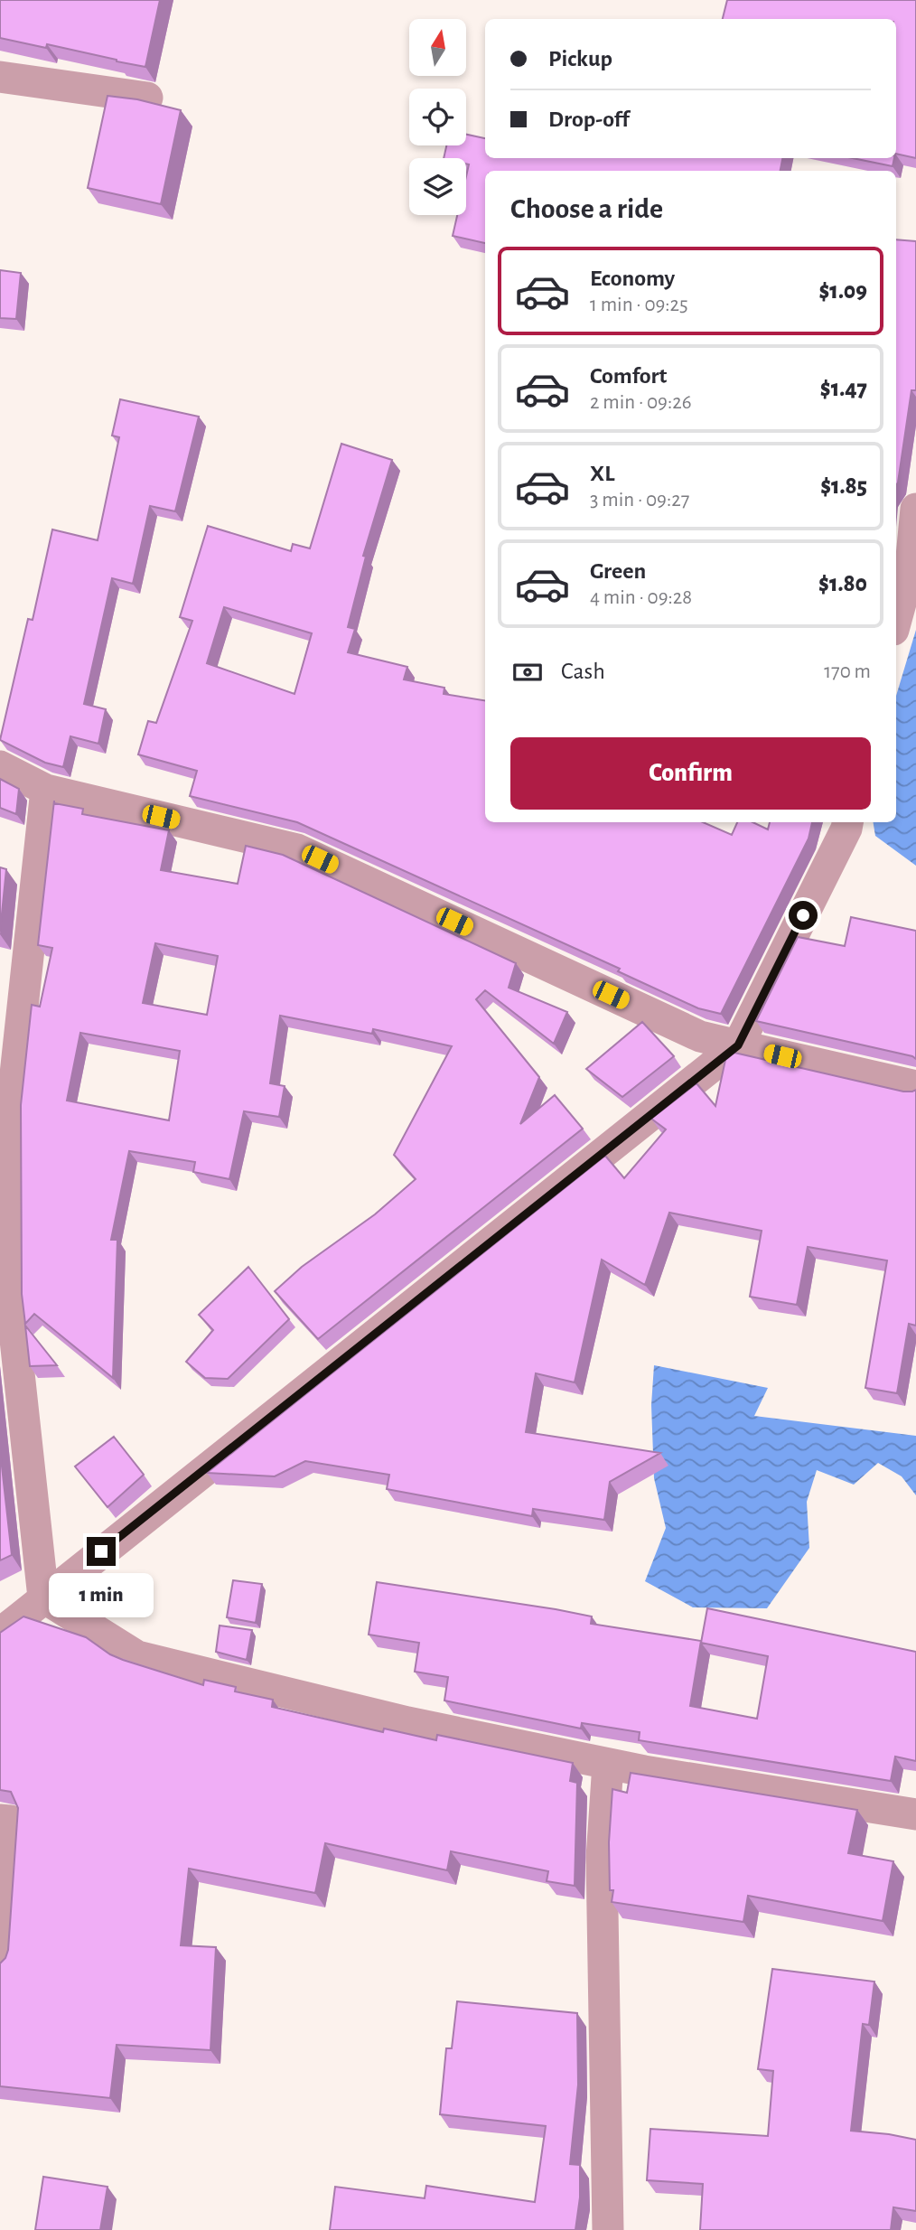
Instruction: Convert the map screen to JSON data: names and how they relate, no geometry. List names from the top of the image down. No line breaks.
{"north":"top","page":{"banner":["Pickup","Drop-off"],"heading":"Choose a ride","list":[{"name":"Economy","note":"1 min · 09:25","value":"$1.09"},{"name":"Comfort","note":"2 min · 09:26","value":"$1.47"},{"name":"XL","note":"3 min · 09:27","value":"$1.85"},{"name":"Green","note":"4 min · 09:28","value":"$1.80"}],"pay":["Cash","170 m"],"buttons":"Confirm","bubble":"1 min"}}
